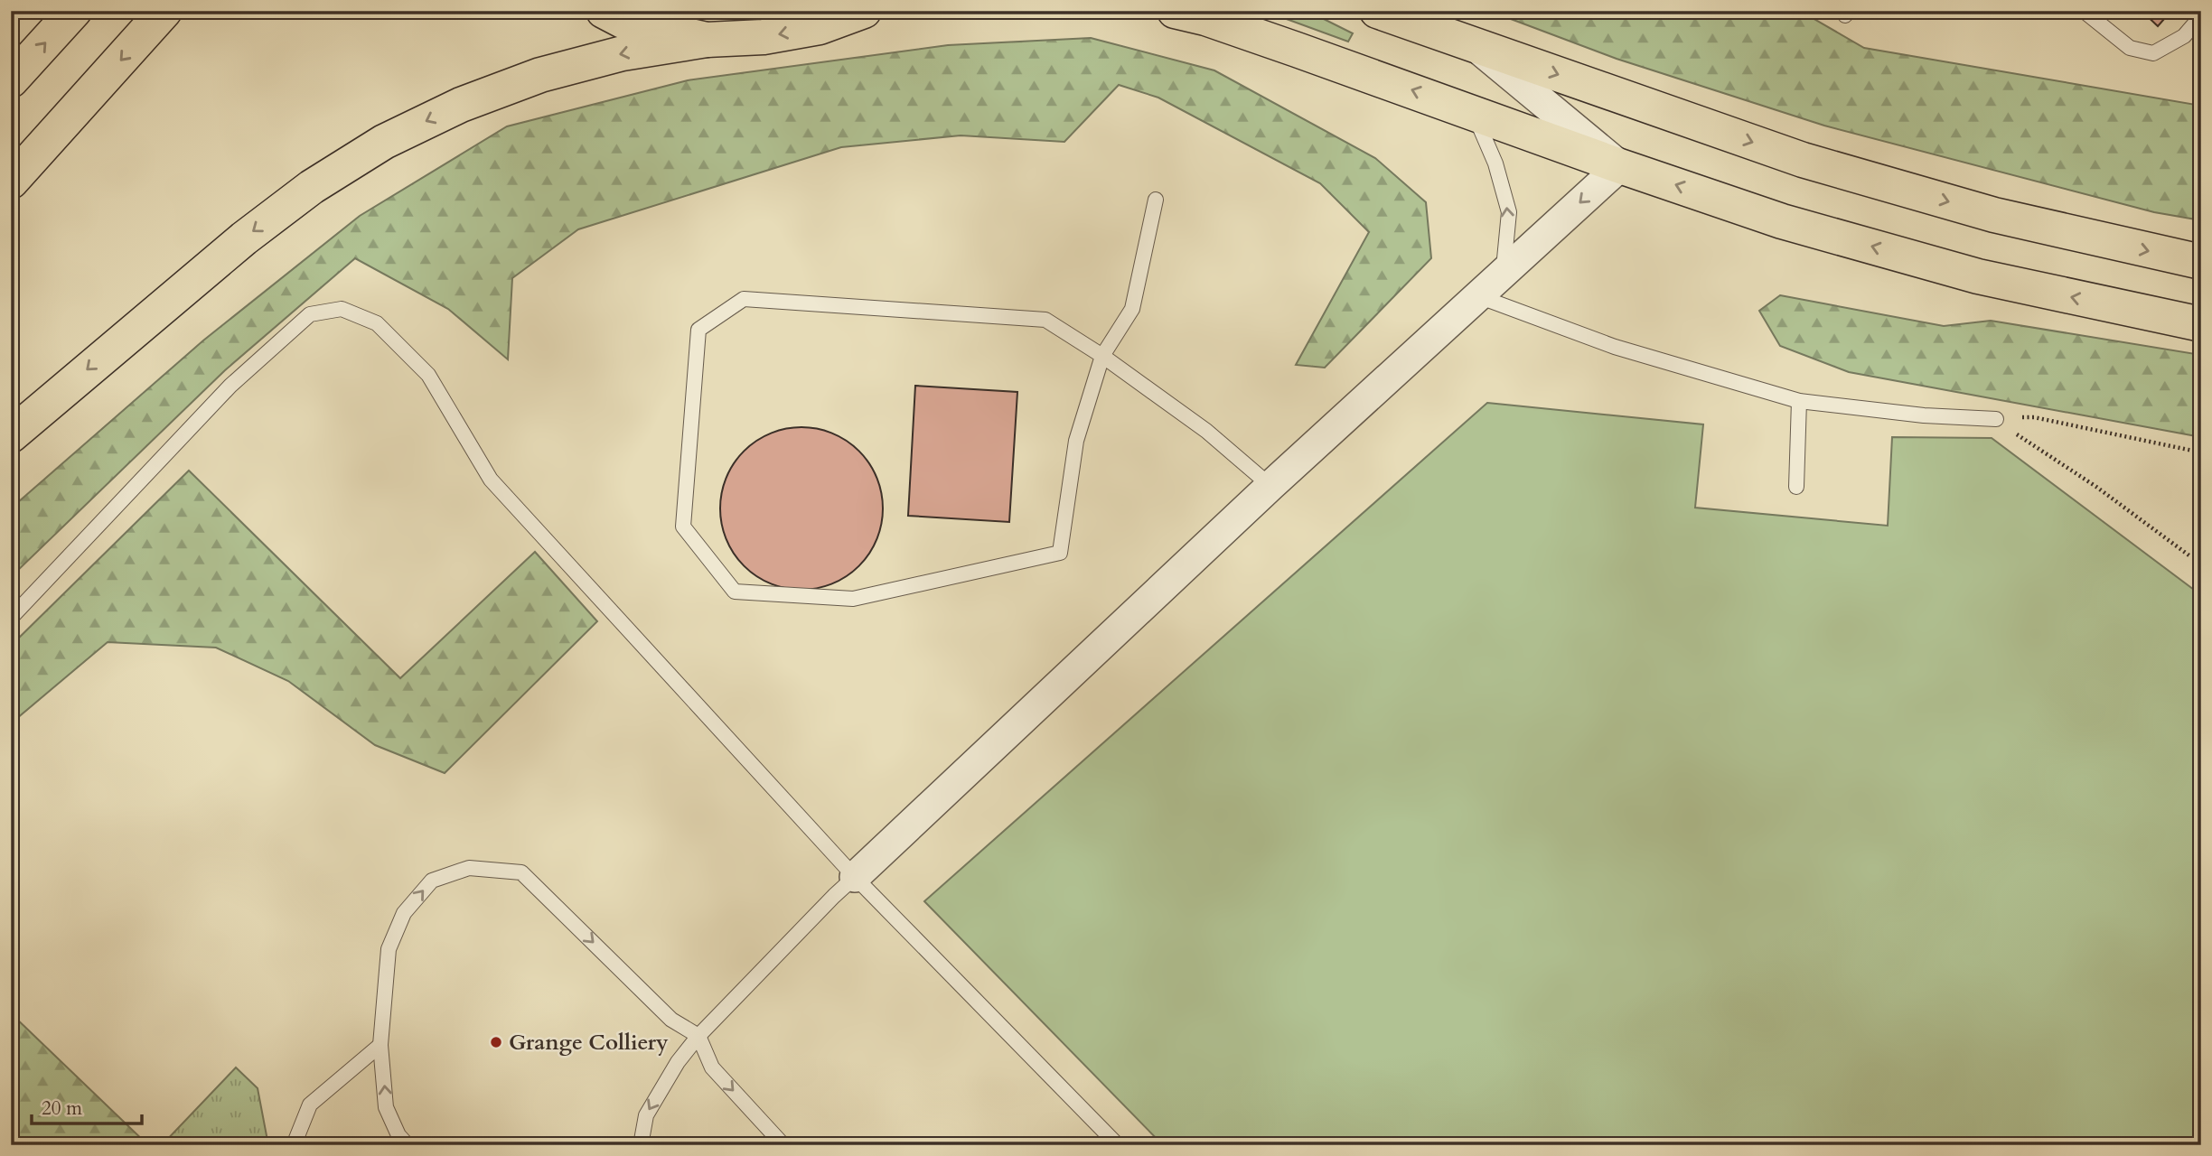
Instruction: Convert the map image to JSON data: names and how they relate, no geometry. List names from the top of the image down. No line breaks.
{"places":["Grange Colliery"],"scale_bar":"20 m"}
